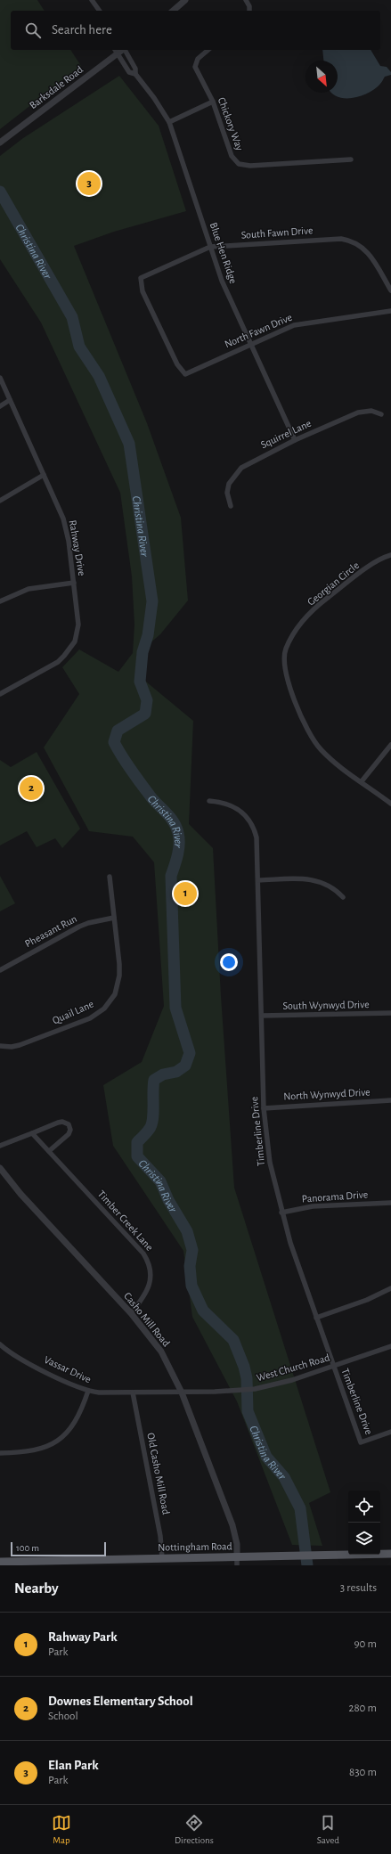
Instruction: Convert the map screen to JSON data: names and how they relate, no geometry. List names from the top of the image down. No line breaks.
{"streets":{"main road":["Nottingham Road"],"street":["Barksdale Road","Chickory Way","South Fawn Drive","Blue Hen Ridge","North Fawn Drive","Squirrel Lane","Rahway Drive","Georgian Circle","Pheasant Run","South Wynwyd Drive","Quail Lane","North Wynwyd Drive","Timberline Drive","Panorama Drive","Timber Creek Lane","Casho Mill Road","West Church Road","Vassar Drive","Old Casho Mill Road"]},"crossings":[["Barksdale Road","Blue Hen Ridge"],["South Fawn Drive","Blue Hen Ridge"],["South Fawn Drive","North Fawn Drive"],["Blue Hen Ridge","North Fawn Drive"],["Blue Hen Ridge","Squirrel Lane"],["Pheasant Run","Quail Lane"],["South Wynwyd Drive","Timberline Drive"],["North Wynwyd Drive","Timberline Drive"],["Timberline Drive","Panorama Drive"],["Timberline Drive","West Church Road"],["Timber Creek Lane","Casho Mill Road"],["Casho Mill Road","West Church Road"],["Casho Mill Road","Nottingham Road"],["West Church Road","Vassar Drive"],["West Church Road","Old Casho Mill Road"],["Vassar Drive","Old Casho Mill Road"],["Old Casho Mill Road","Nottingham Road"]],"water":["Christina River"],"scale_bar":"100 m","north":"bottom right","page":{"search":"Search here","pins":["3","2","1"],"scale":"100 m","heading":["Nearby","3 results"],"list":[{"mark":"1","name":"Rahway Park","note":"Park","value":"90 m"},{"mark":"2","name":"Downes Elementary School","note":"School","value":"280 m"},{"mark":"3","name":"Elan Park","note":"Park","value":"830 m"}],"nav":["Map","Directions","Saved"]}}
